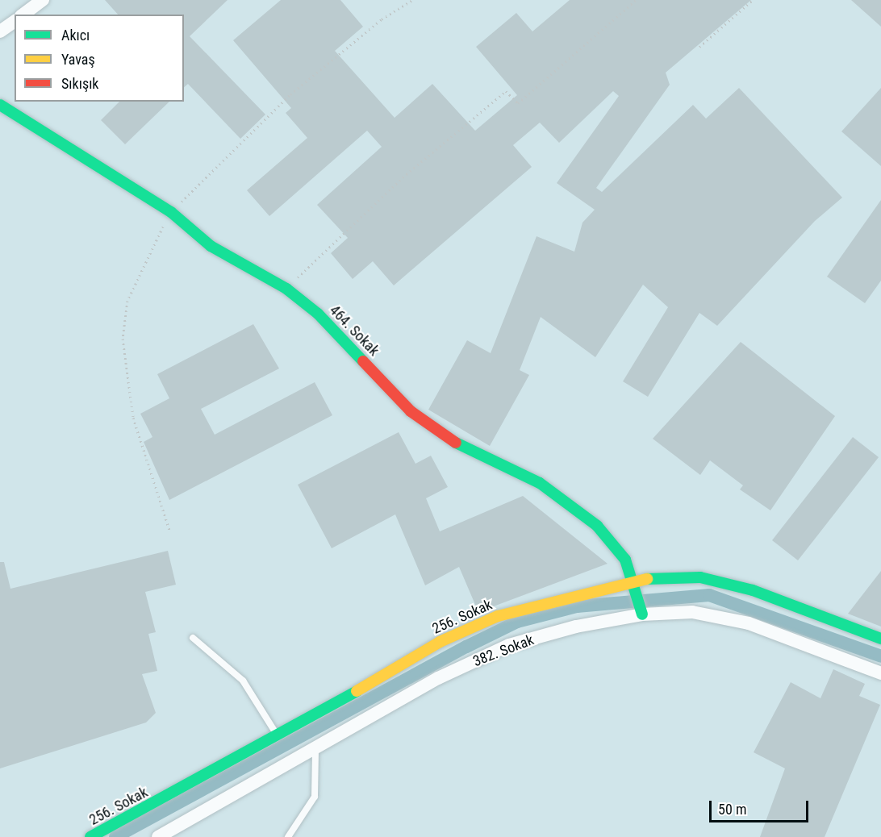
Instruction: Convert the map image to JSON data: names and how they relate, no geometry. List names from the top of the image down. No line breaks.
{"streets":{"street":["464. Sokak","256. Sokak","382. Sokak"]},"crossings":[["464. Sokak","256. Sokak"],["464. Sokak","382. Sokak"]],"legend":["Akıcı","Yavaş","Sıkışık"],"scale_bar":"50 m"}
